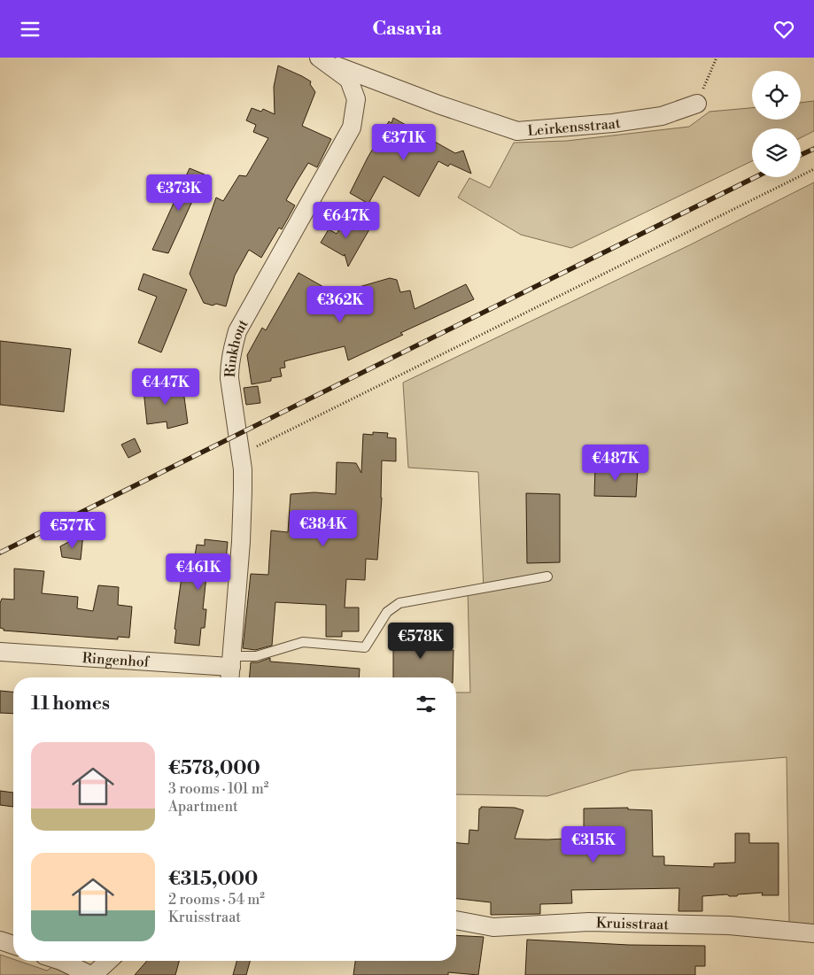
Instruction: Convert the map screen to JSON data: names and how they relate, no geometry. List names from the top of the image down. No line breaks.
{"streets":{"street":["Leirkensstraat","Rinkhout","Ringenhof","Kruisstraat"]},"crossings":[["Leirkensstraat","Rinkhout"],["Rinkhout","Ringenhof"]],"page":{"header":"Casavia","price":["€371K","€373K","€647K","€362K","€447K","€487K","€384K","€577K","€461K","€578K","€315K"],"heading":"11 homes","list":[{"name":"€578,000","note":"3 rooms · 101 m² · Apartment"},{"name":"€315,000","note":"2 rooms · 54 m² · Kruisstraat"}]}}
